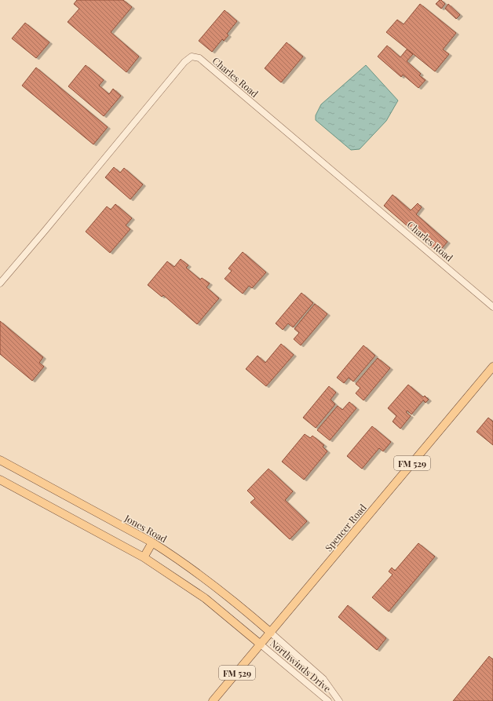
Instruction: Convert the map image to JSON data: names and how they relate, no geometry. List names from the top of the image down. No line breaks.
{"streets":{"main road":["FM 529","Spencer Road","Jones Road"],"street":["Charles Road","Northwinds Drive"]},"crossings":[["Spencer Road","Jones Road"],["Spencer Road","Northwinds Drive"],["Jones Road","Northwinds Drive"]]}
